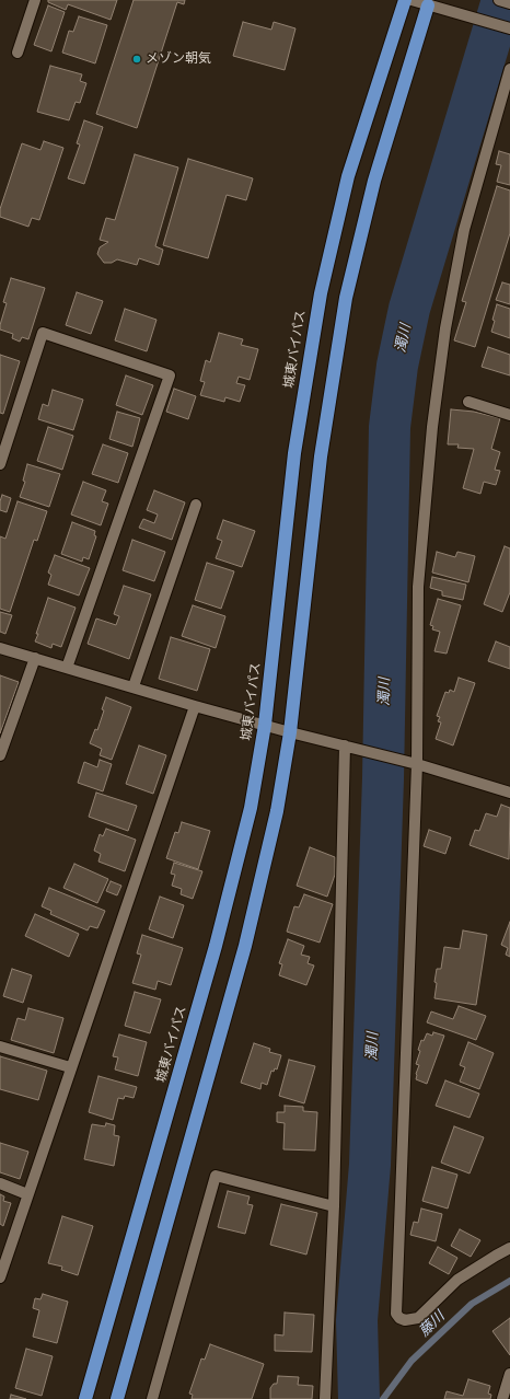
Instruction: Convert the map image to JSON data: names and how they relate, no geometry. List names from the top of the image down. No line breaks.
{"streets":{"highway":["城東バイパス"]},"water":["濁川","藤川"],"places":["メゾン朝気"]}
